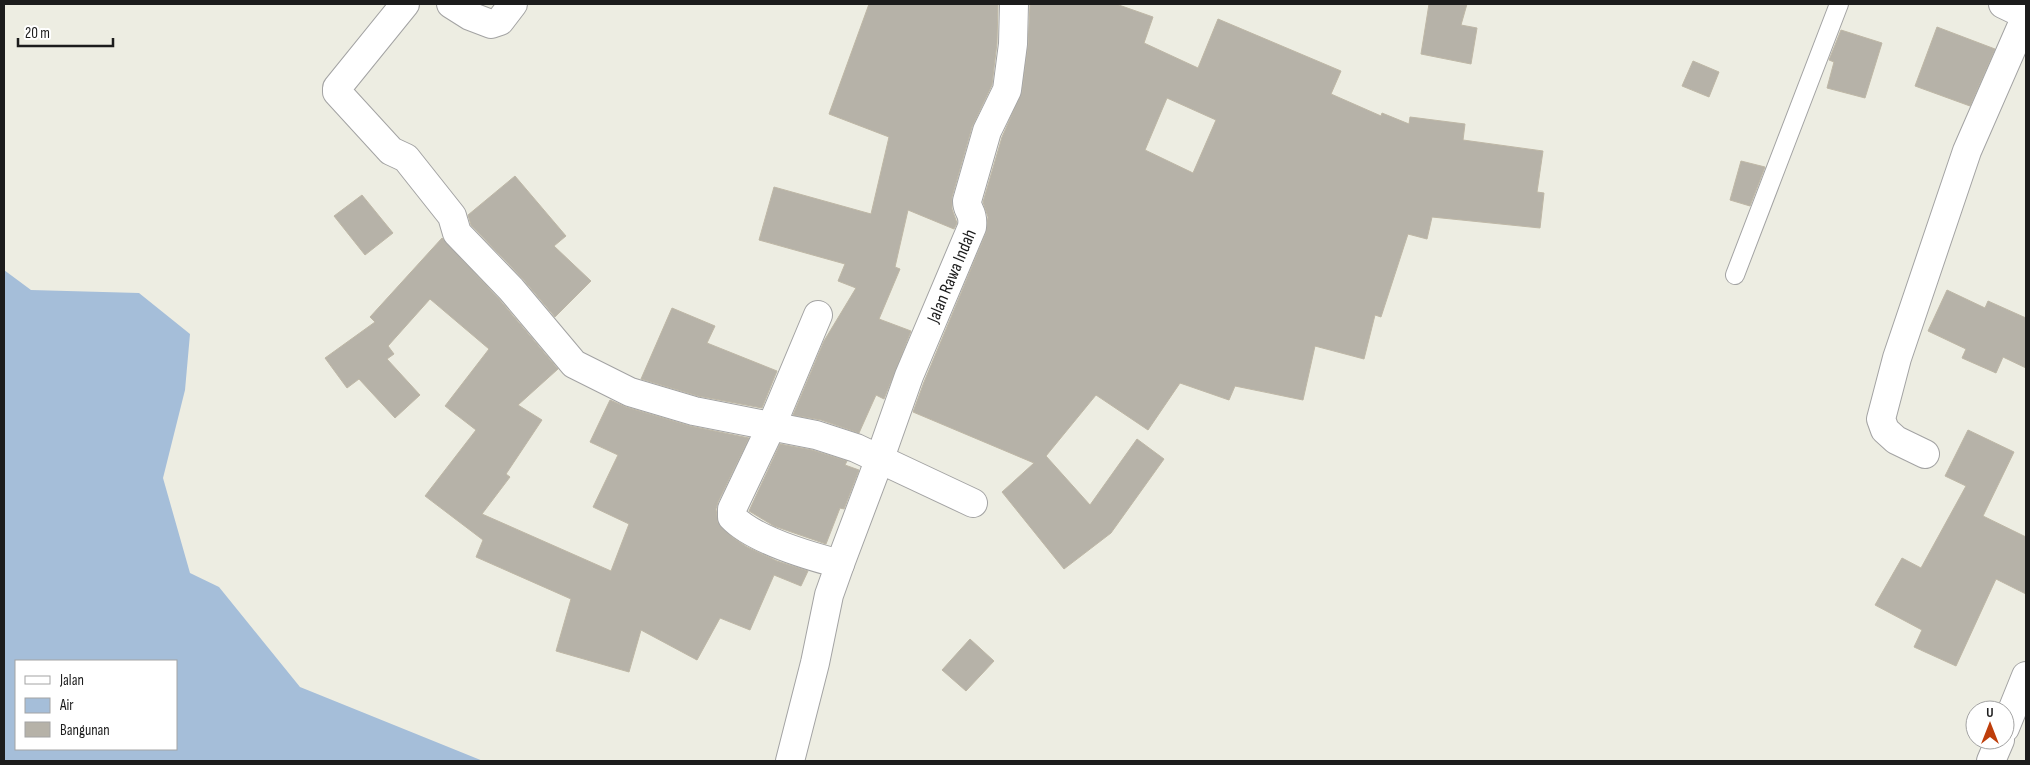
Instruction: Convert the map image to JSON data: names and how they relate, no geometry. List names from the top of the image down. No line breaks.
{"streets":{"street":["Jalan Rawa Indah"]},"legend":["Jalan","Air","Bangunan"],"scale_bar":"20 m","north":"top"}
